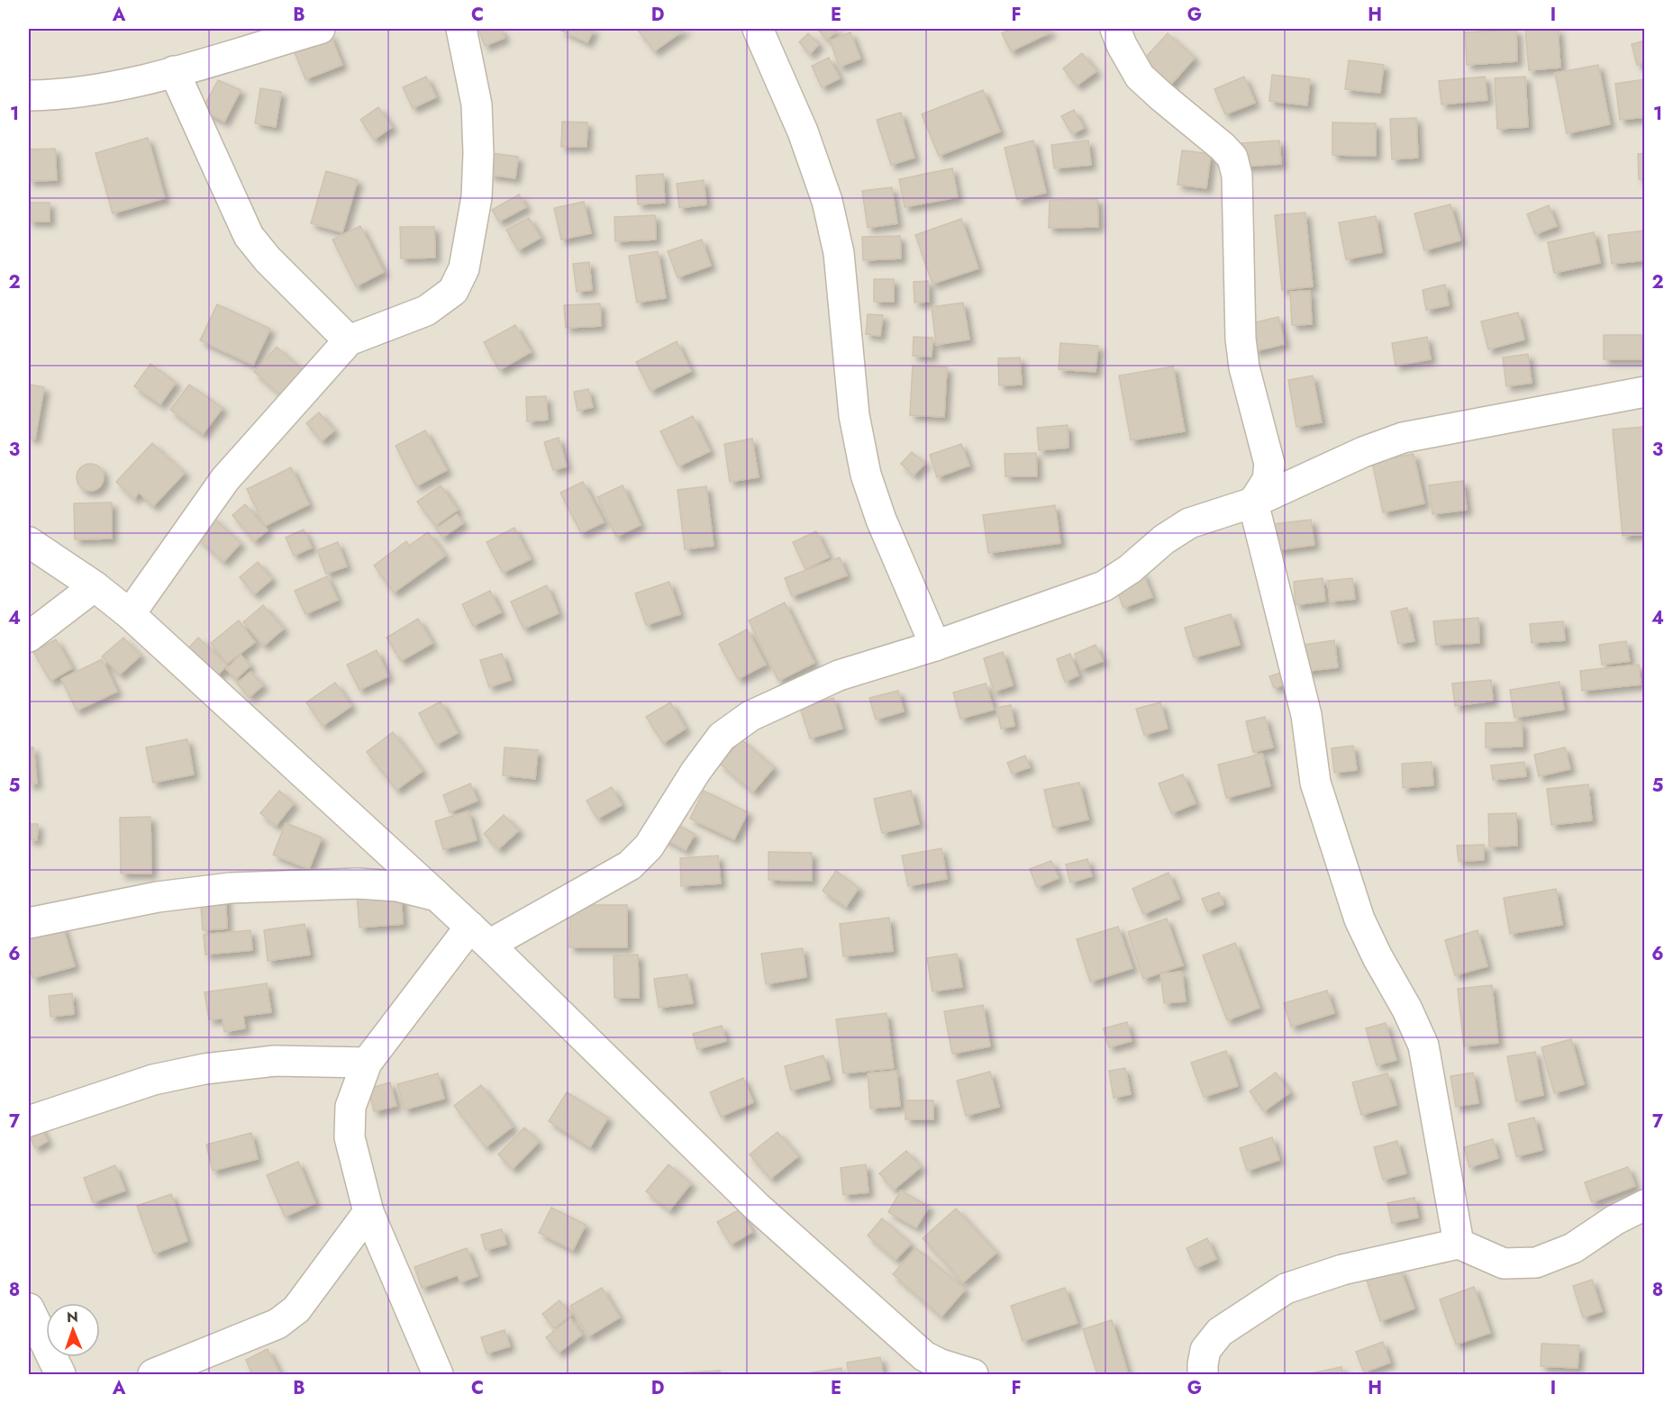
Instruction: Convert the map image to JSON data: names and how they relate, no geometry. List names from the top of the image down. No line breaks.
{"north":"top","grid":{"columns":["A","B","C","D","E","F","G","H","I"],"rows":["1","2","3","4","5","6","7","8"]}}
